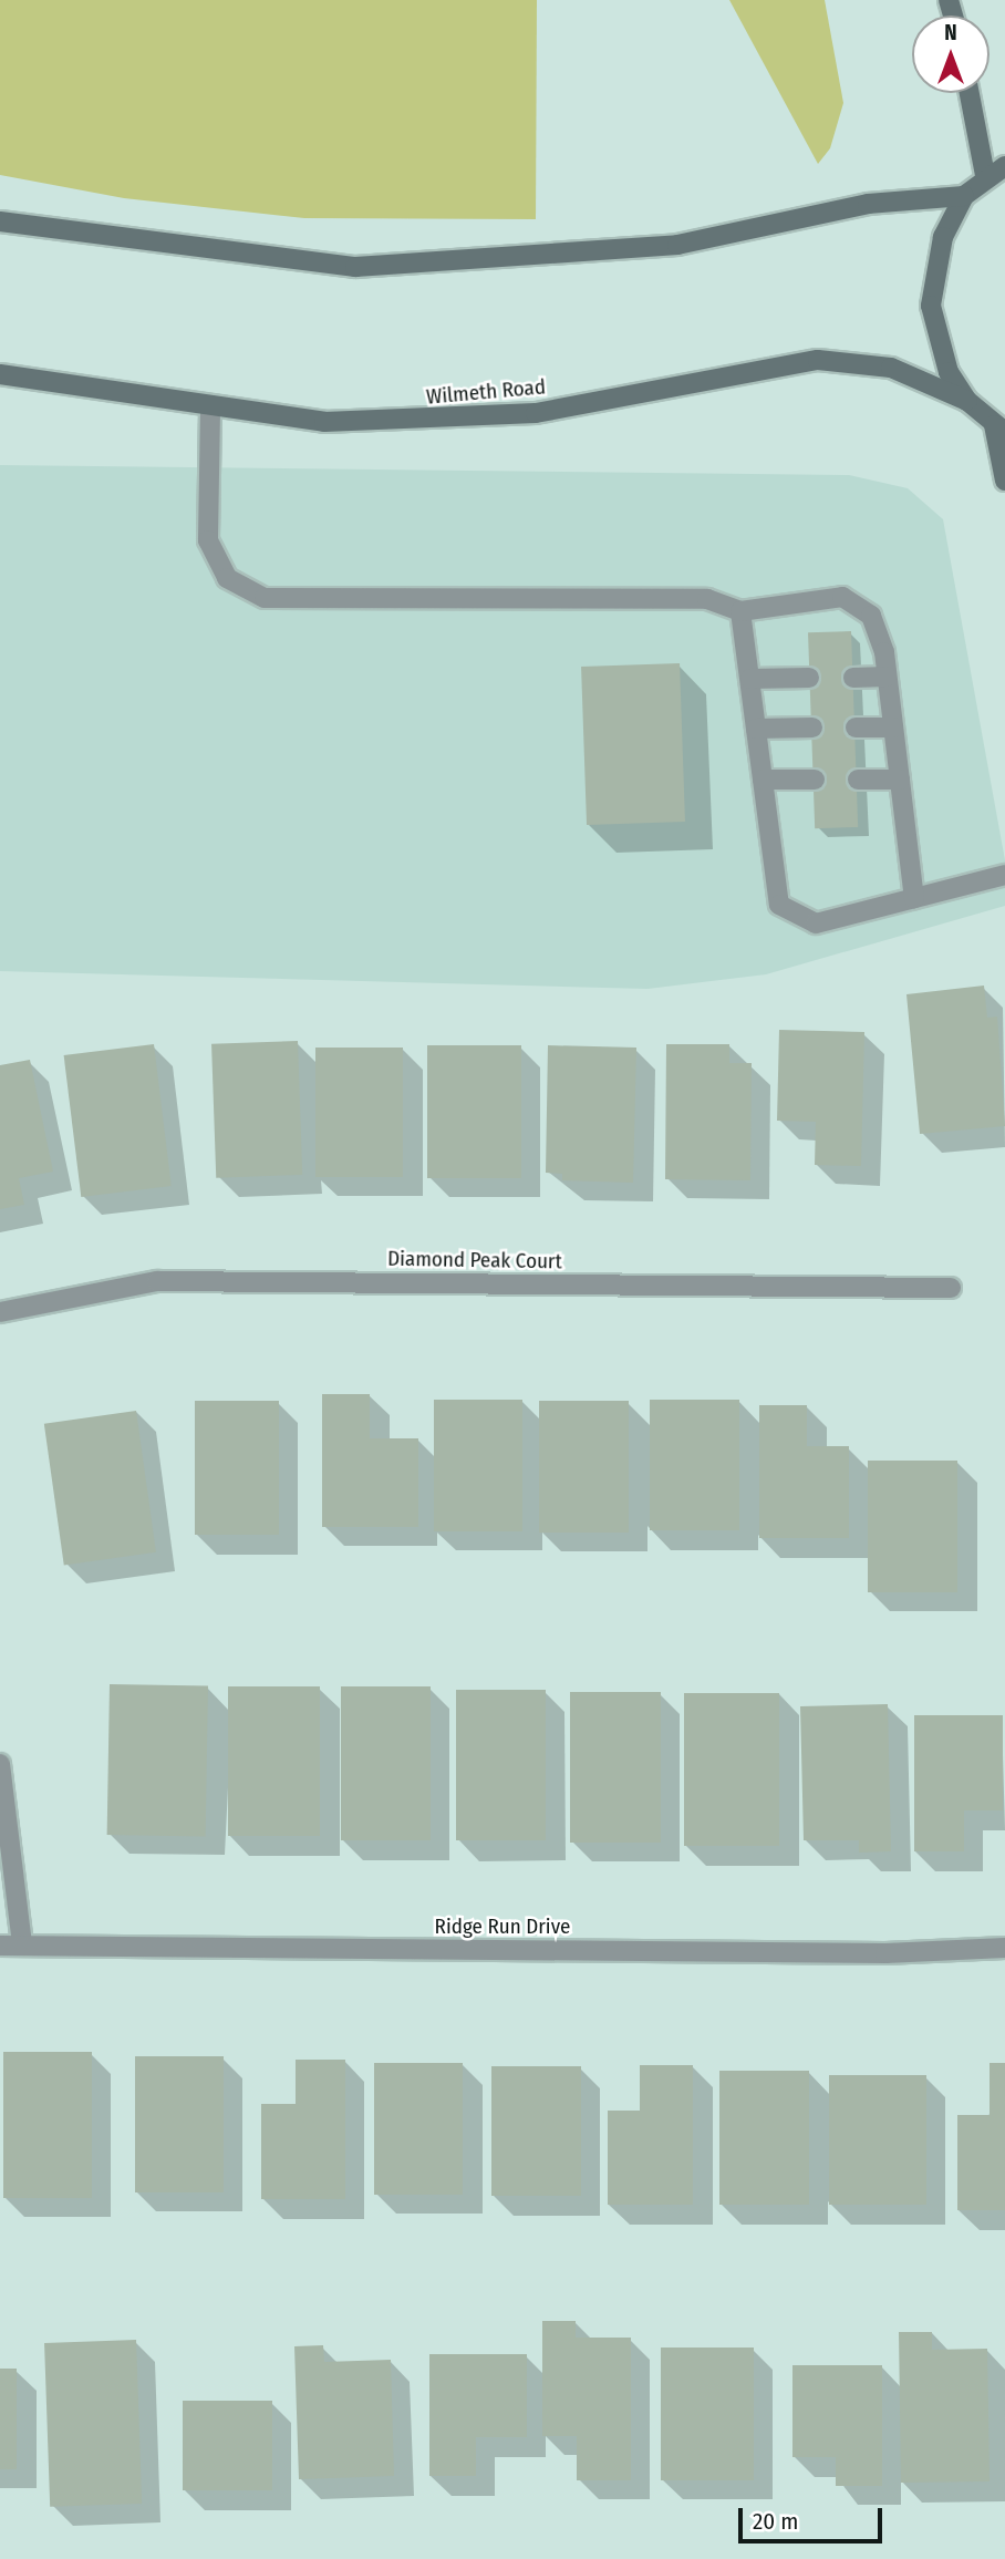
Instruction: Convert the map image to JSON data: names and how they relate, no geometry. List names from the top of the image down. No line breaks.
{"streets":{"street":["Wilmeth Road","Diamond Peak Court","Ridge Run Drive"]},"scale_bar":"20 m","north":"top"}
